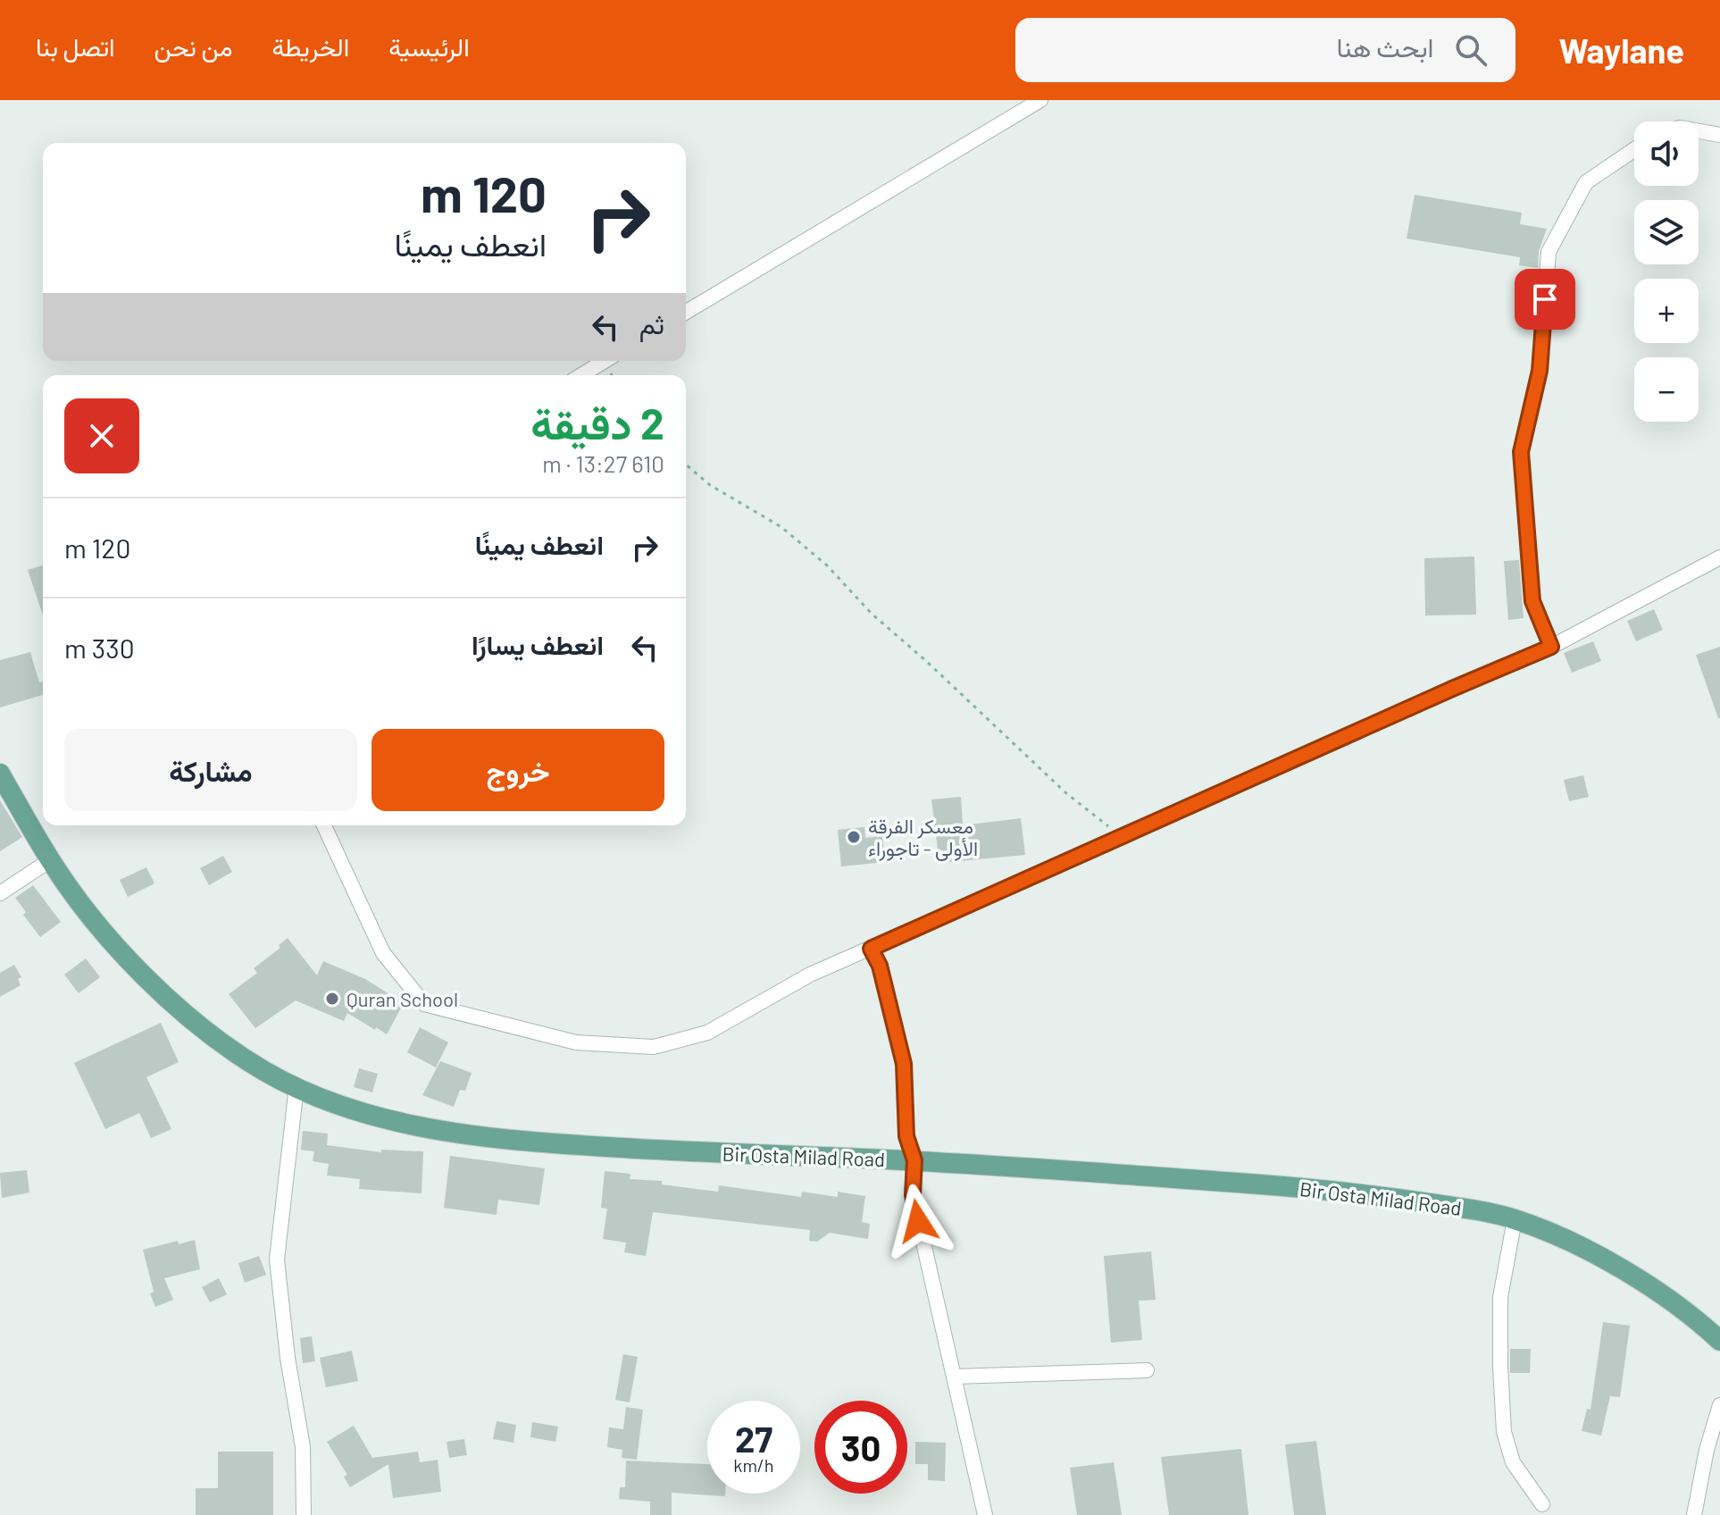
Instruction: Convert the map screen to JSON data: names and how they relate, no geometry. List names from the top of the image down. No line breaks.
{"streets":{"main road":["Bir Osta Milad Road"]},"places":["معسكر الفرقة الأولى - تاجوراء","Quran School"],"page":{"header":"Waylane","search":"ابحث هنا","nav":["الرئيسية","الخريطة","من نحن","اتصل بنا"],"map_buttons":["+","−"],"turn":["120 m","انعطف يمينًا"],"then":"ثم","heading":["2 دقيقة","610 m · 13:27"],"list":[{"name":"انعطف يمينًا","value":"120 m"},{"name":"انعطف يسارًا","value":"330 m"}],"buttons":["خروج","مشاركة"],"speed":"27 km/h","limit":"30"}}
